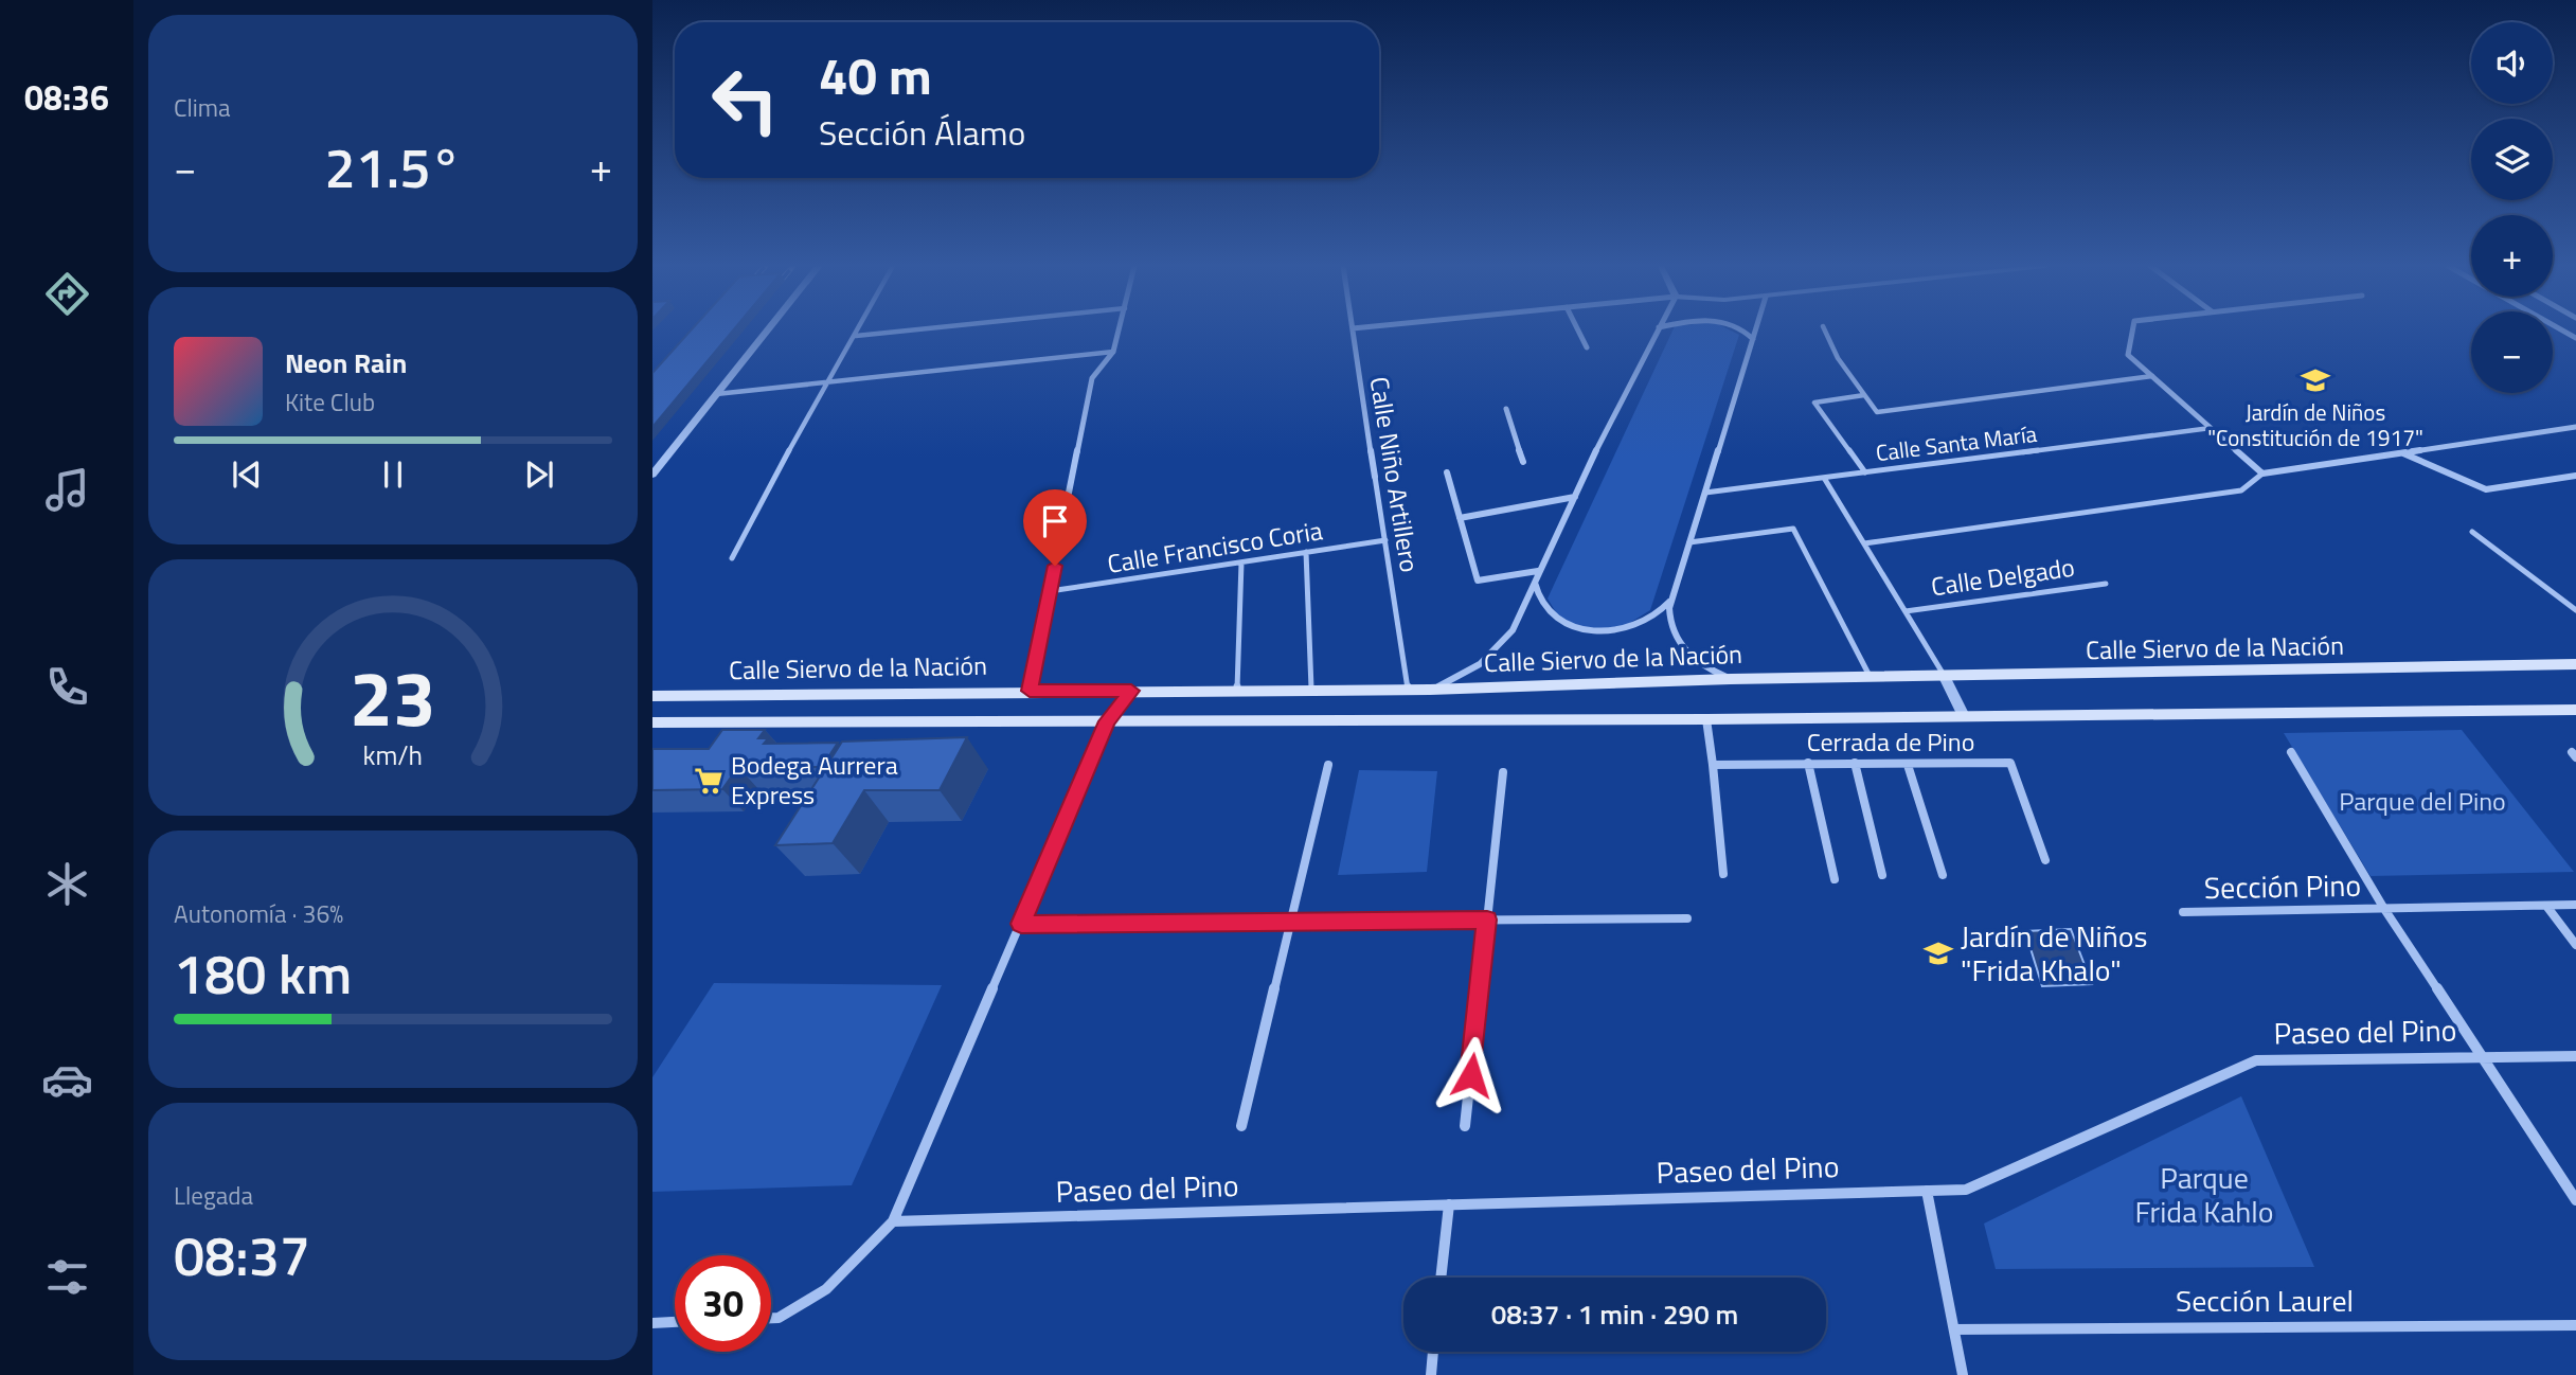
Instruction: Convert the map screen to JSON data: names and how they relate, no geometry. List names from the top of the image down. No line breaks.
{"streets":{"main road":["Calle Siervo de la Nación"],"street":["Calle Santa María","Calle Niño Artillero","Calle Francisco Coria","Calle Delgado","Cerrada de Pino","Sección Pino","Paseo del Pino","Sección Laurel"]},"crossings":[["Calle Niño Artillero","Calle Francisco Coria"],["Calle Niño Artillero","Calle Siervo de la Nación"],["Sección Pino","Paseo del Pino"]],"parks":["Parque del Pino","Parque Frida Kahlo"],"places":{"school or university":["Jardín de Niños \"Constitución de 1917\"","Jardín de Niños \"Frida Khalo\""],"supermarket":["Bodega Aurrera Express"]},"page":{"tabs":"08:36","tile":["Clima",["Autonomía · 36%","180 km"],["Llegada","08:37"]],"map_buttons":["+","−"],"turn":["40 m","Sección Álamo"],"heat":["−","21.5°","+"],"song":["Neon Rain","Kite Club"],"limit":"30","trip":"08:37 · 1 min · 290 m","gauge":["23","km/h"]}}
